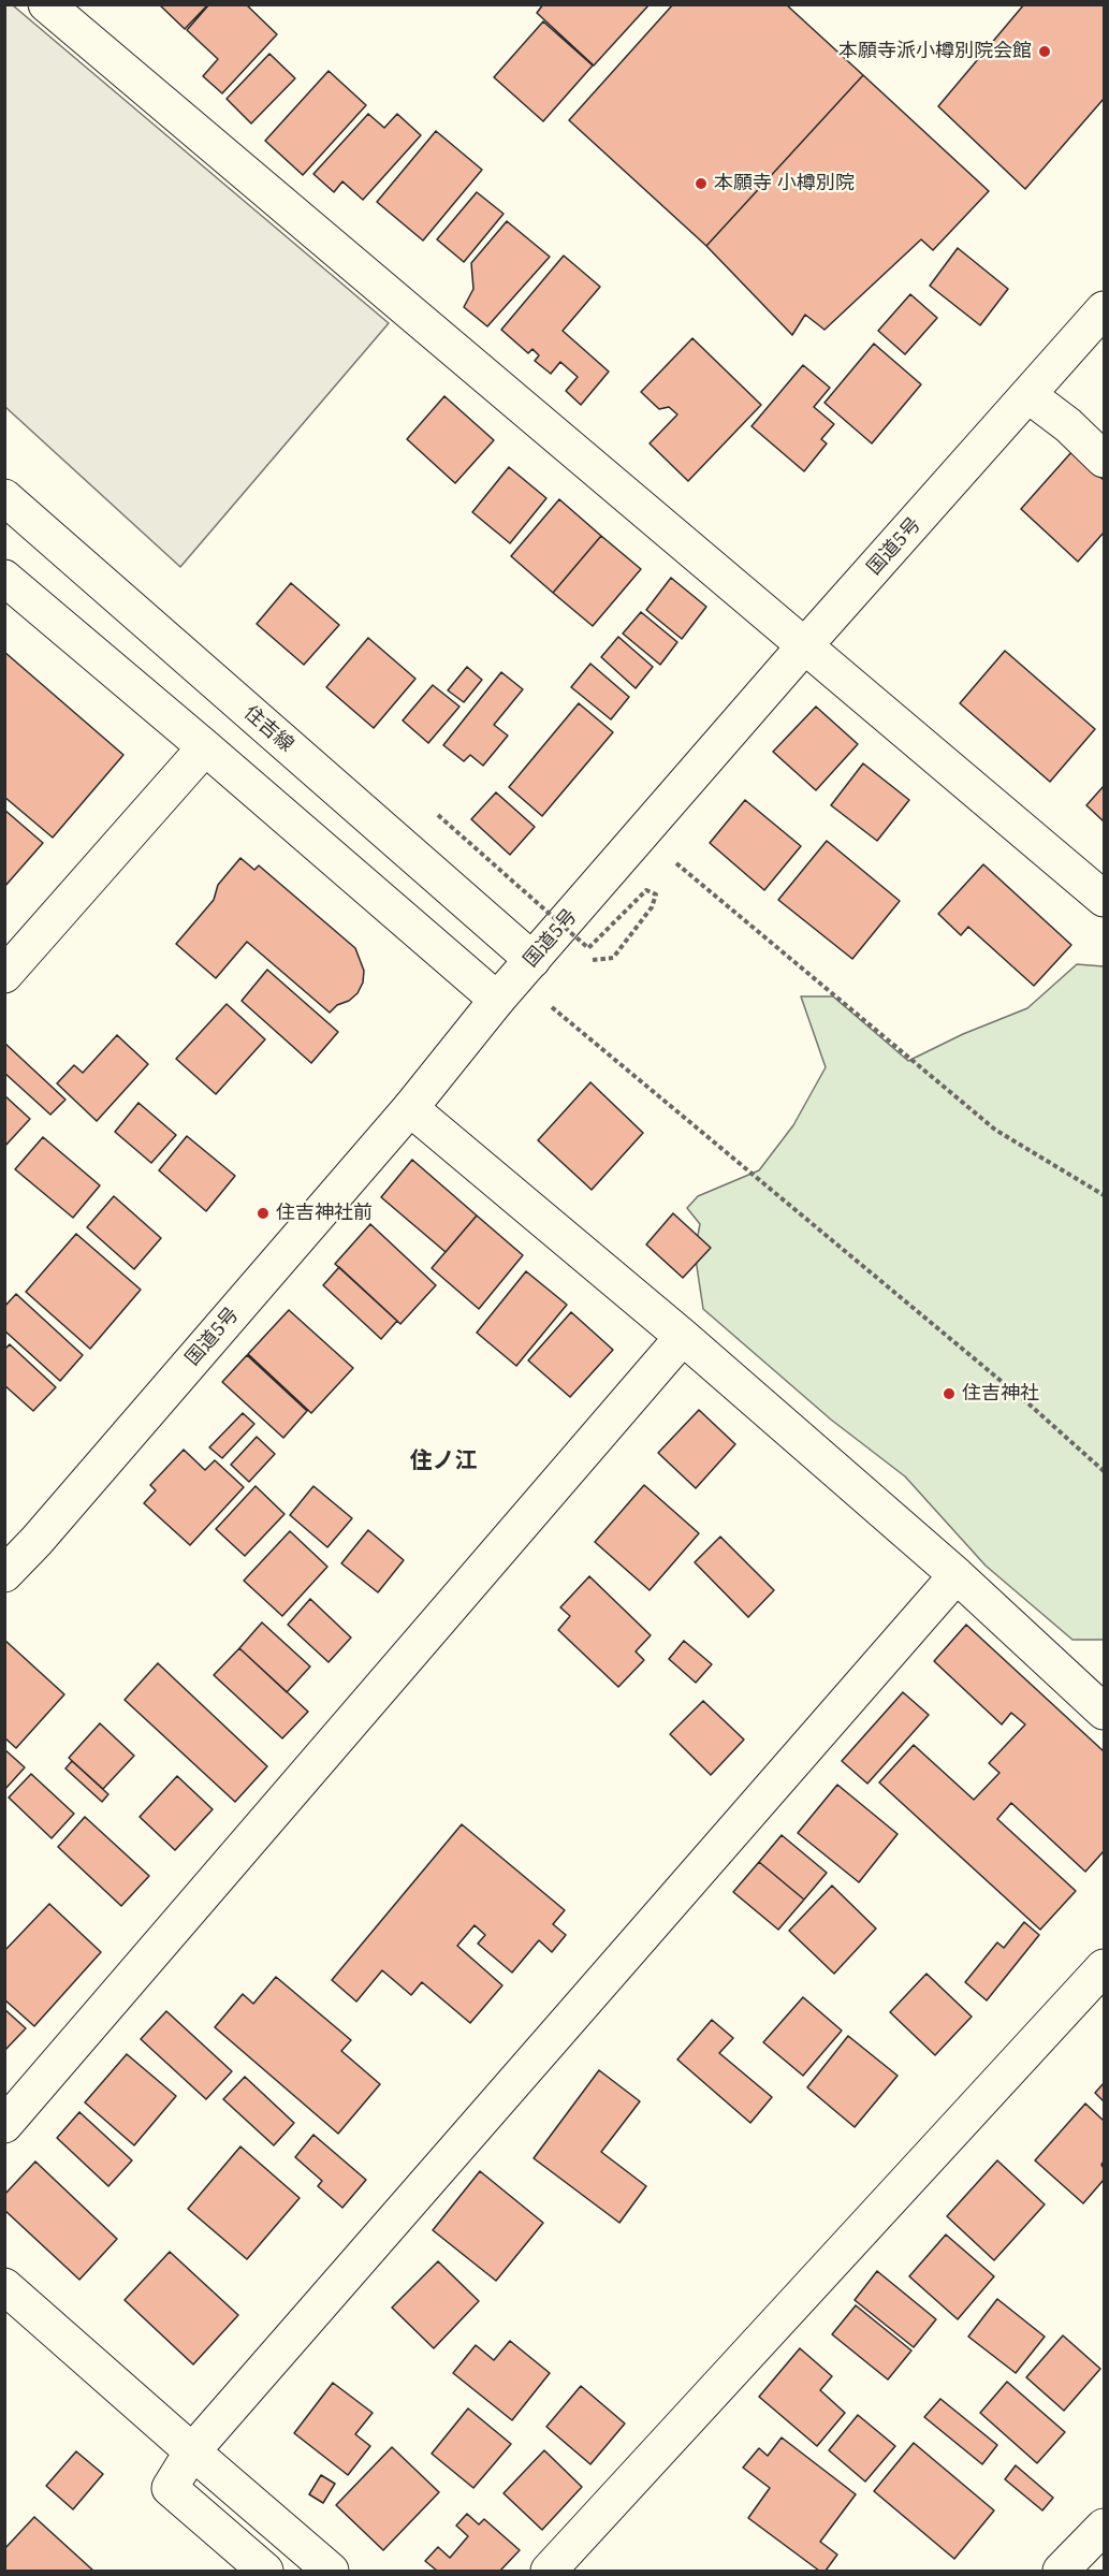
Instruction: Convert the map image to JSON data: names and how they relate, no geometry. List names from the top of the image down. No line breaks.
{"streets":{"main road":["国道5号","住吉線"]},"crossings":[["国道5号","住吉線"]],"districts":["住ノ江"],"places":["本願寺派小樽別院会館","本願寺 小樽別院","住吉神社前","住吉神社"]}
